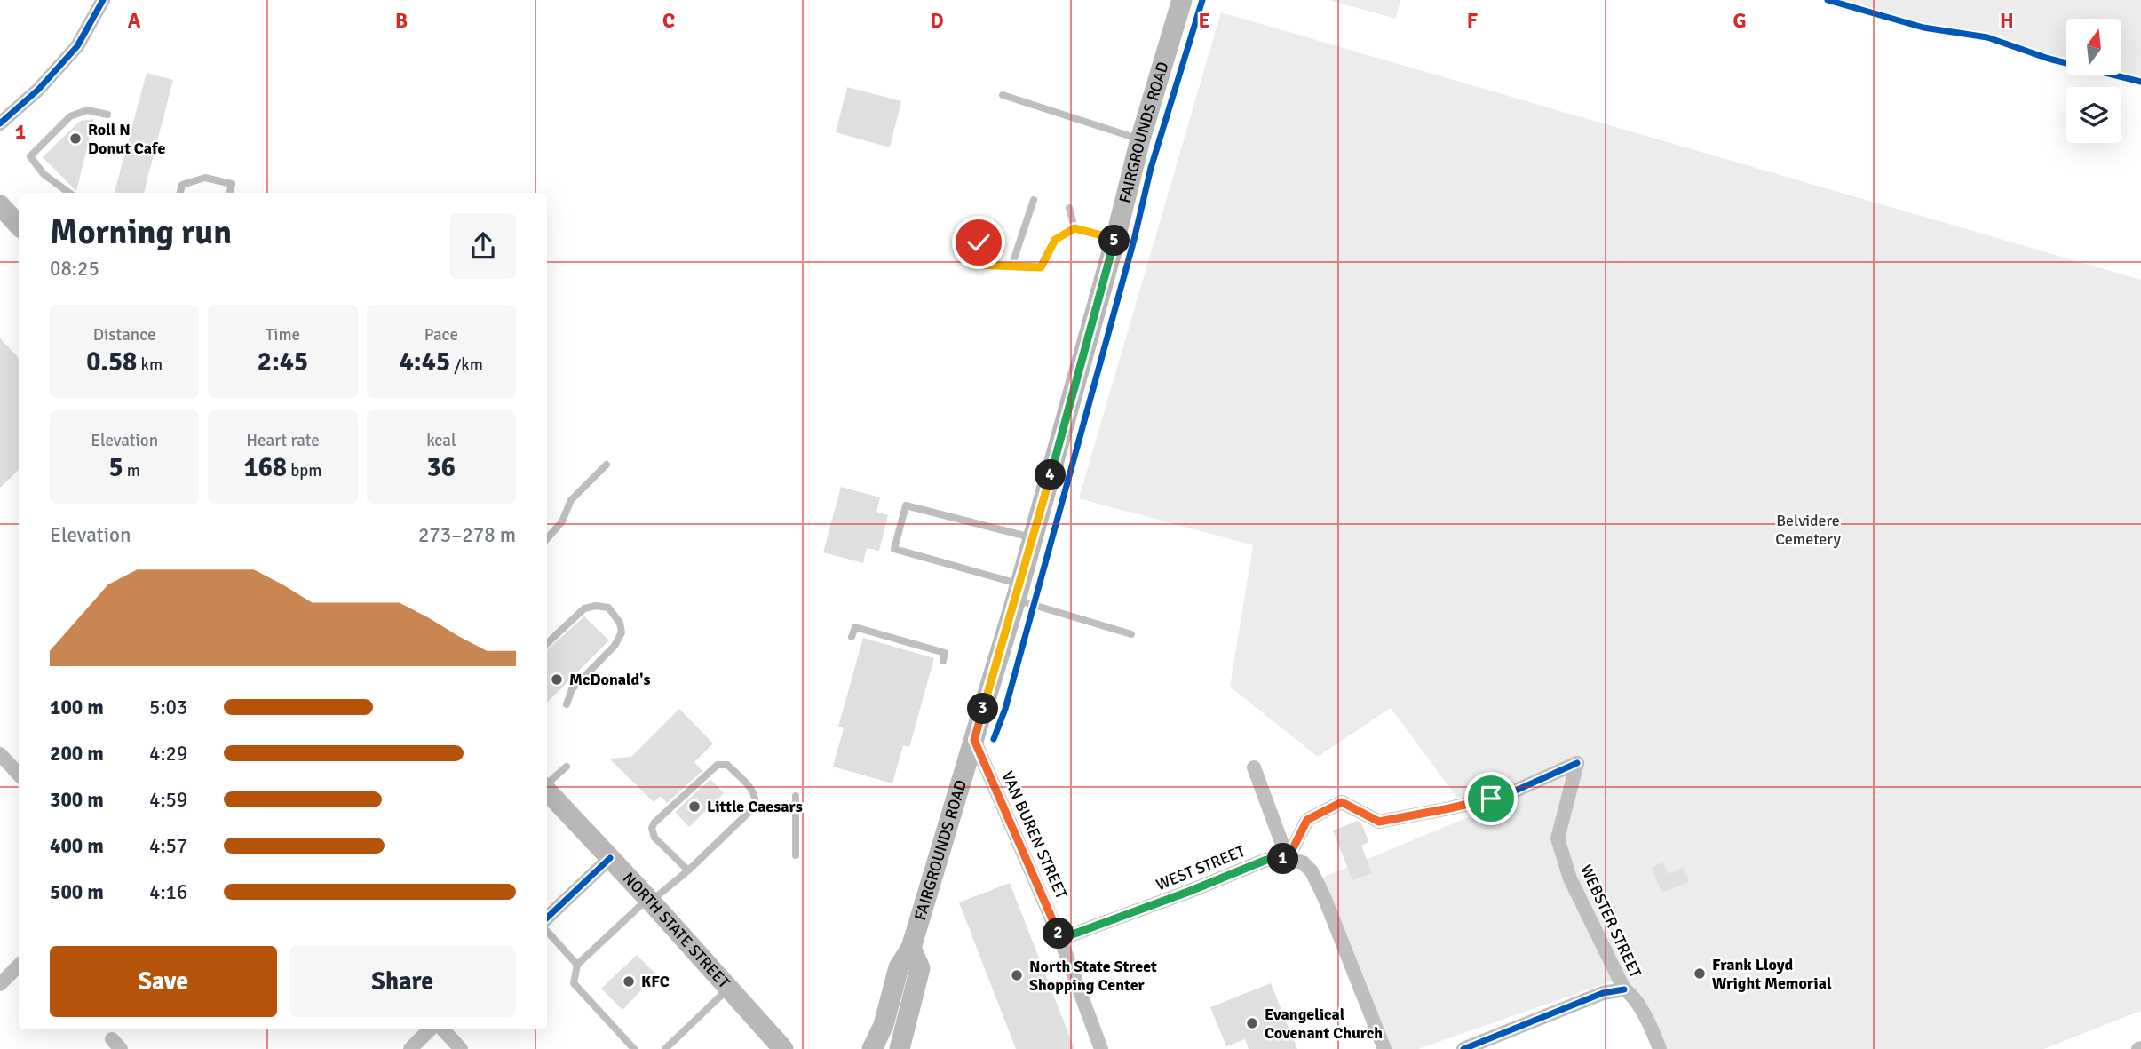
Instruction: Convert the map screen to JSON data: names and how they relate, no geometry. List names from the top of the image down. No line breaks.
{"streets":{"main road":["FAIRGROUNDS ROAD","NORTH STATE STREET"],"street":["VAN BUREN STREET","WEST STREET","WEBSTER STREET"]},"crossings":[["FAIRGROUNDS ROAD","VAN BUREN STREET"],["VAN BUREN STREET","WEST STREET"],["WEST STREET","WEBSTER STREET"]],"parks":["Belvidere Cemetery"],"places":["Roll N Donut Cafe","McDonald's","Little Caesars","Frank Lloyd Wright Memorial","North State Street Shopping Center","KFC","Evangelical Covenant Church"],"north":"top","page":{"heading":["Morning run","08:25"],"pins":["5","4","3","1","2"],"stats":[["Distance","0.58 km"],["Time","2:45"],["Pace","4:45 /km"],["Elevation","5 m"],["Heart rate","168 bpm"],["kcal","36"]],"chart":["Elevation","273–278 m"],"list":[{"name":"100 m","note":"5:03"},{"name":"200 m","note":"4:29"},{"name":"300 m","note":"4:59"},{"name":"400 m","note":"4:57"},{"name":"500 m","note":"4:16"}],"buttons":["Save","Share"]},"grid":{"columns":["A","B","C","D","E","F","G","H"],"rows":["1"]}}
